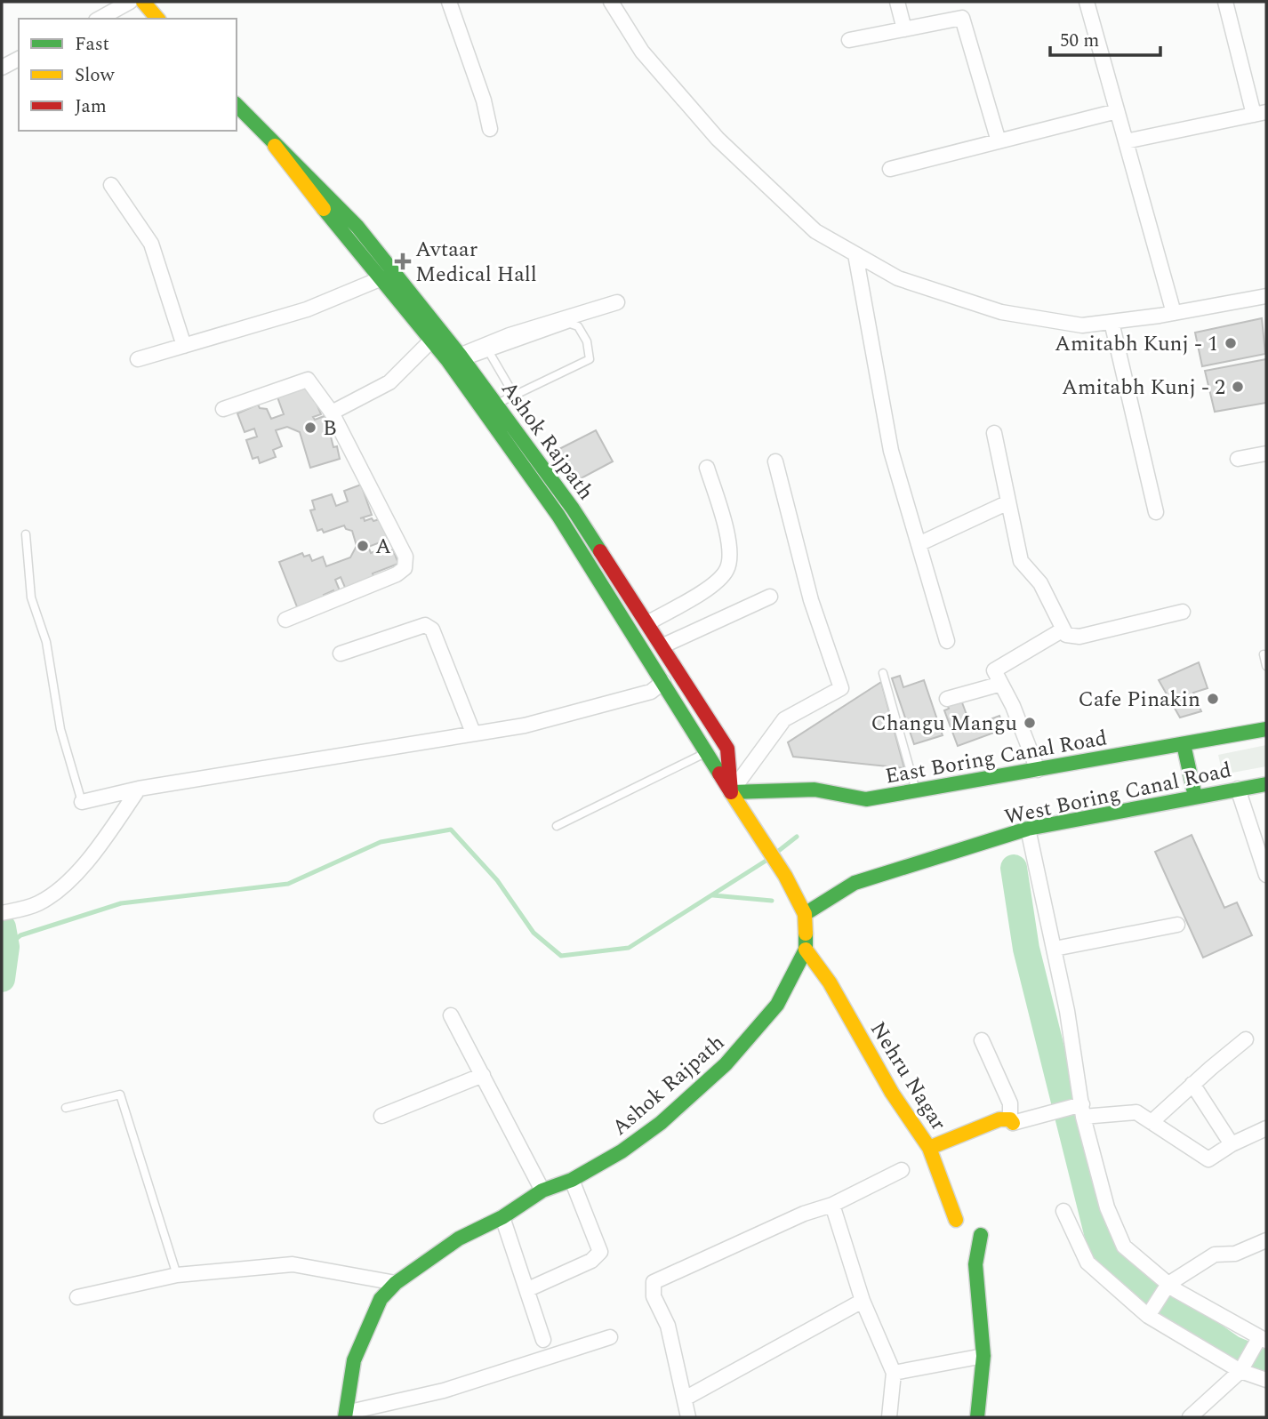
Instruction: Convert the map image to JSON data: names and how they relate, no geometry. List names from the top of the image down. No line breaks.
{"streets":{"main road":["Ashok Rajpath","East Boring Canal Road","West Boring Canal Road","Nehru Nagar"]},"crossings":[["Ashok Rajpath","East Boring Canal Road"],["Ashok Rajpath","West Boring Canal Road"],["Ashok Rajpath","Nehru Nagar"]],"places":{"health":["Avtaar Medical Hall"],"other":["Amitabh Kunj - 1","Amitabh Kunj - 2","B","A","Cafe Pinakin","Changu Mangu"]},"legend":["Fast","Slow","Jam"],"scale_bar":"50 m"}
